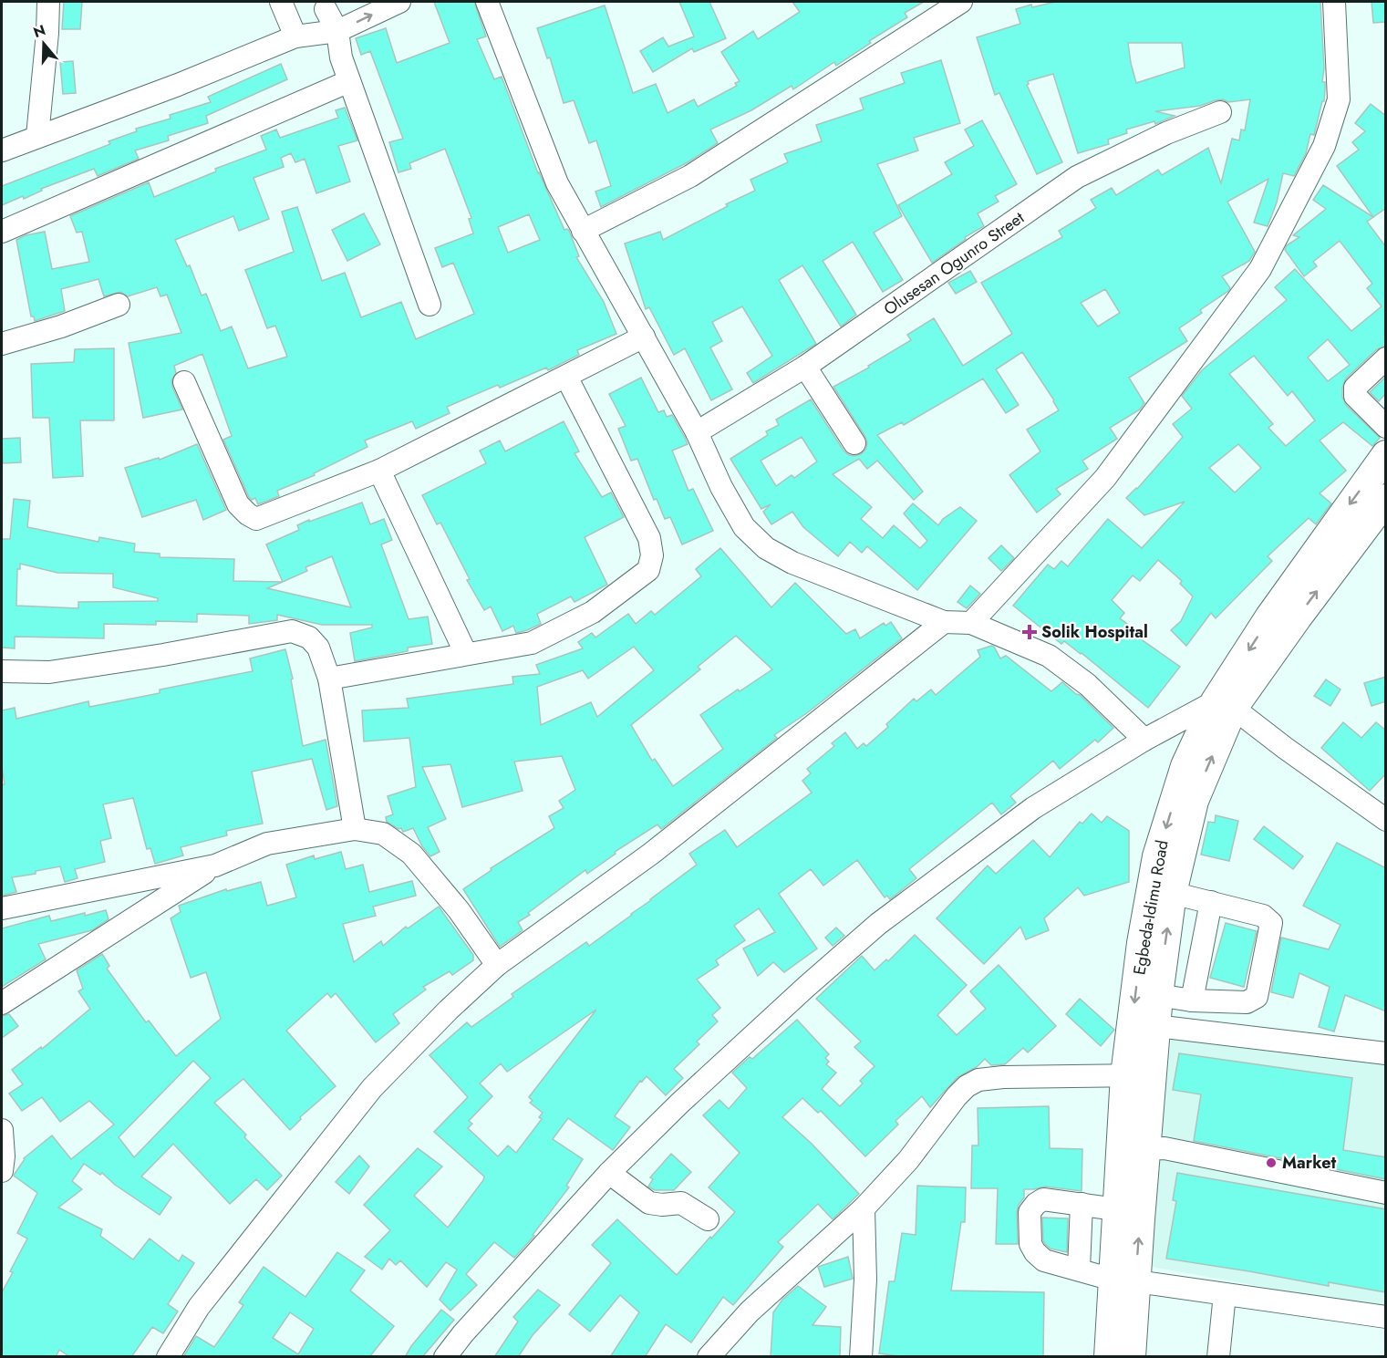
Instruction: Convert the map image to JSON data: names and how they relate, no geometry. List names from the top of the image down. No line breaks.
{"streets":{"main road":["Egbeda-Idimu Road"],"street":["Olusesan Ogunro Street"]},"places":{"health":["Solik Hospital"],"other":["Market"]},"north":"top"}
